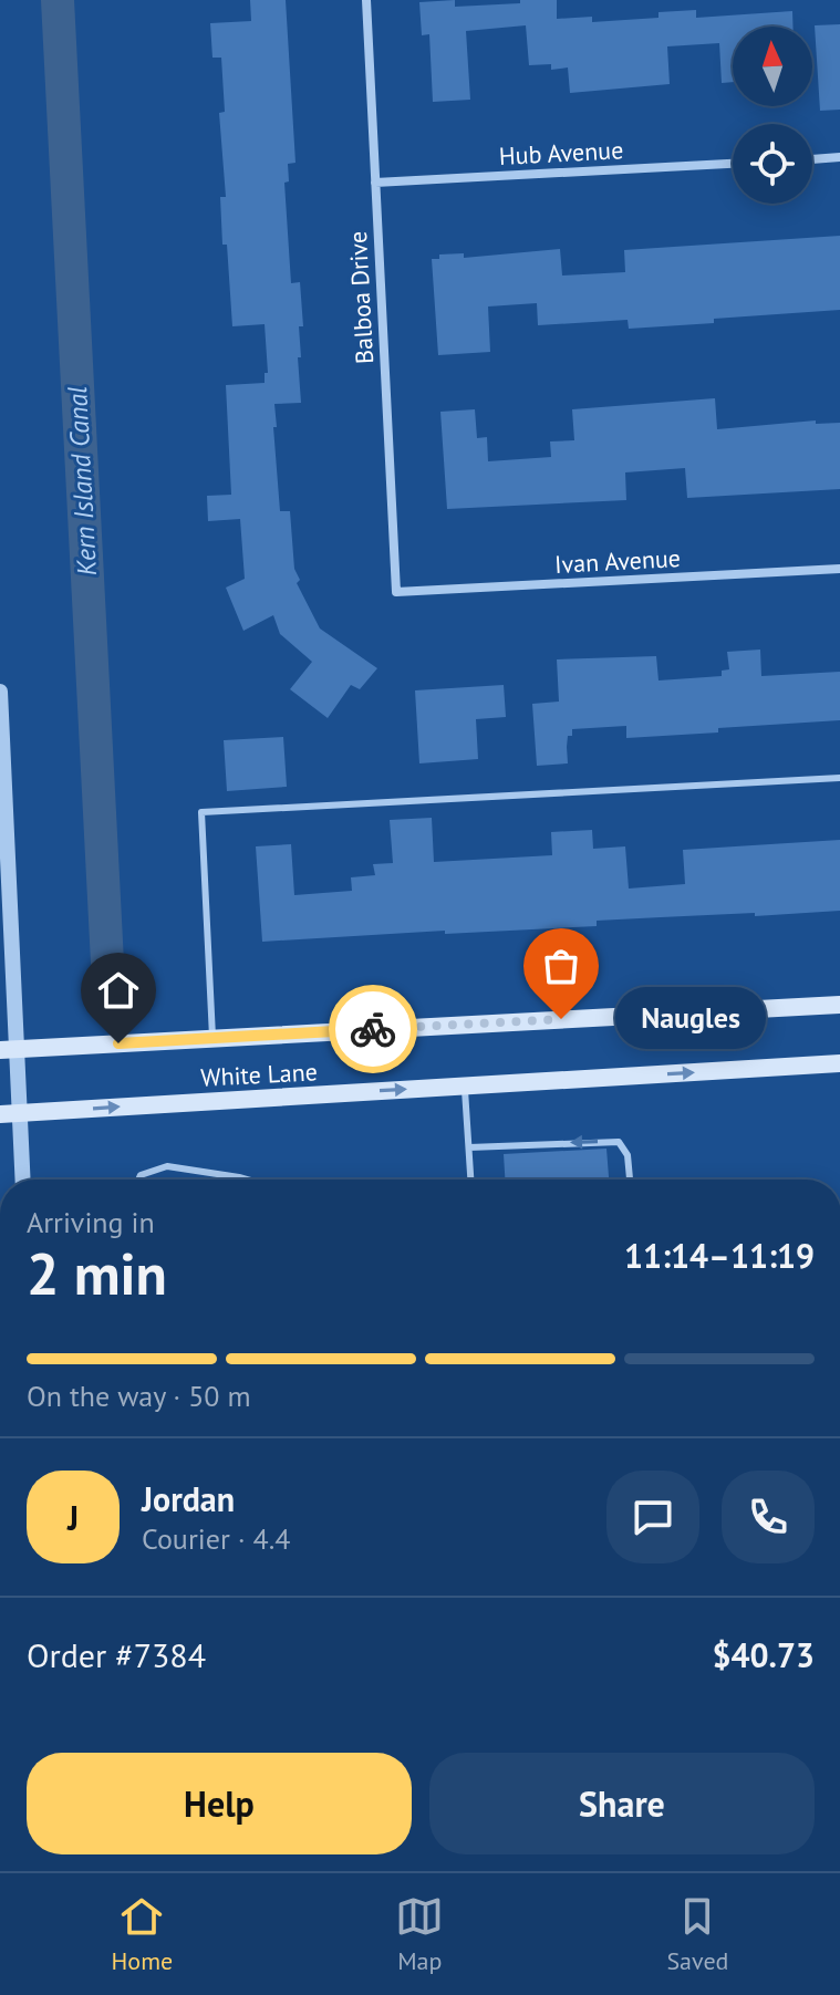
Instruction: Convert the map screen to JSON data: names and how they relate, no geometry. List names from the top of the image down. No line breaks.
{"streets":{"main road":["White Lane"],"street":["Hub Avenue","Balboa Drive","Ivan Avenue"]},"crossings":[["Hub Avenue","Balboa Drive"],["Balboa Drive","Ivan Avenue"]],"water":["Kern Island Canal"],"places":["Naugles"],"north":"top","page":{"bubble":"Naugles","heading":["2 min","Arriving in","11:14–11:19"],"panel":["Jordan","Courier · 4.4","Order #7384","$40.73"],"bar":"On the way · 50 m","round":"J","buttons":["Help","Share"],"tabs":["Home","Map","Saved"]}}
